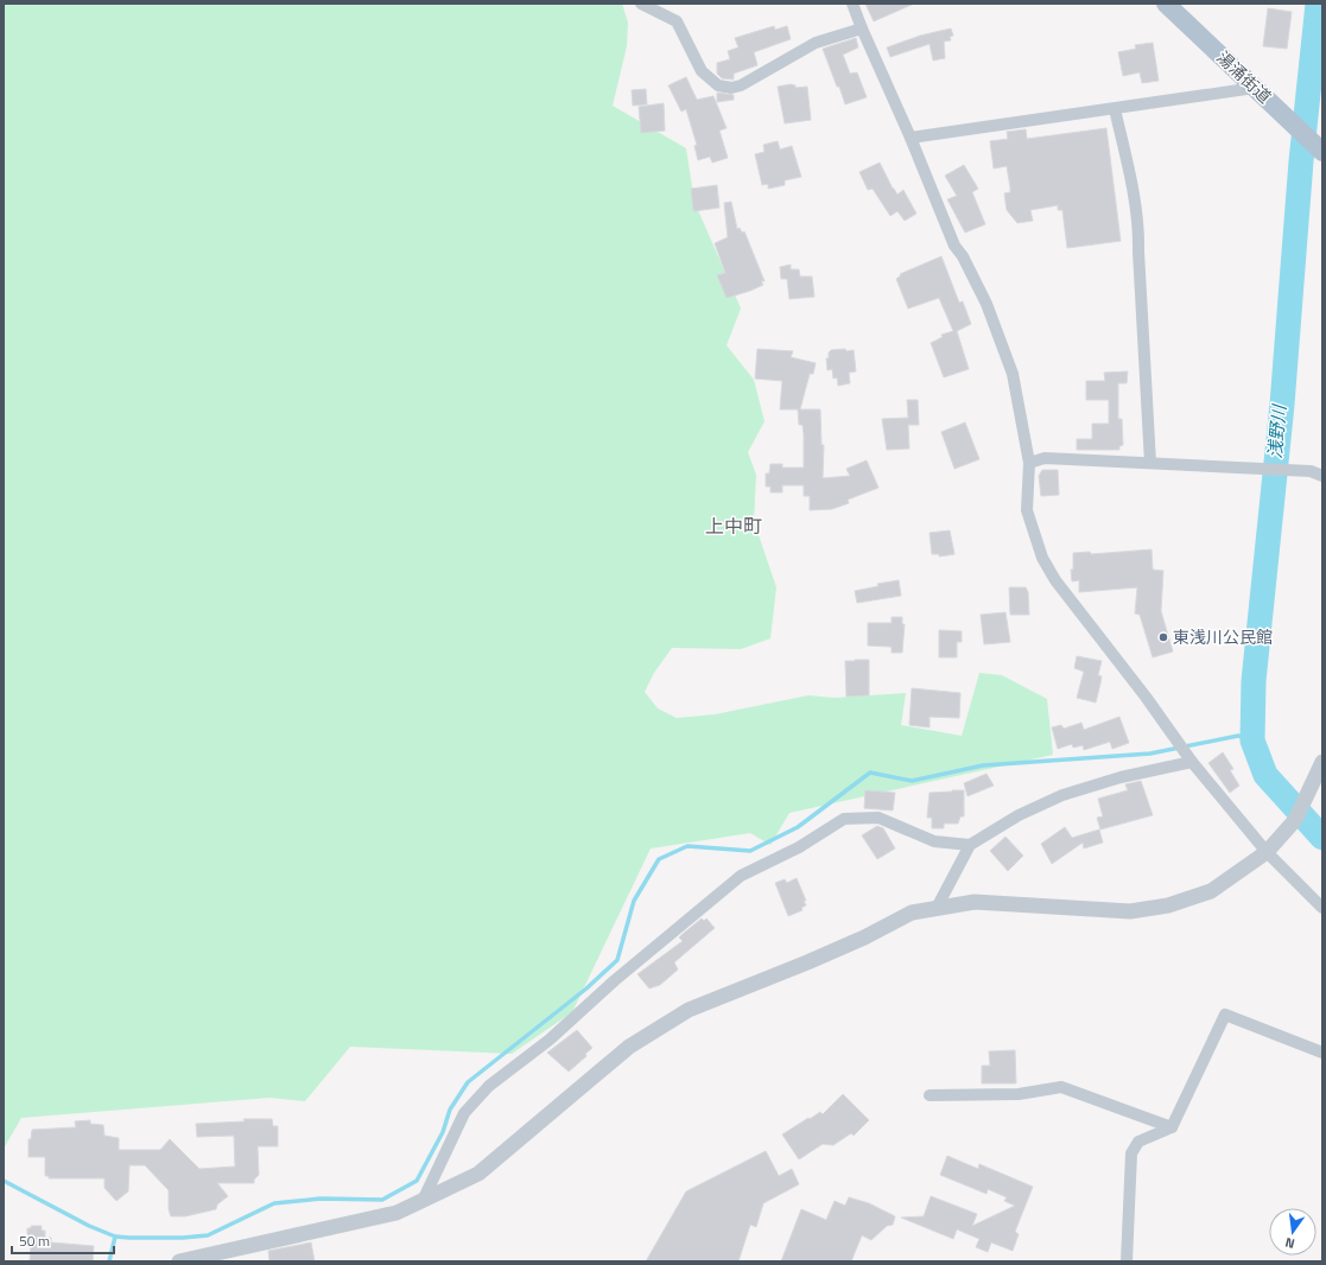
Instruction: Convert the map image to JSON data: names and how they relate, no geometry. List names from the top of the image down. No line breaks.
{"streets":{"main road":["湯涌街道"]},"districts":["上中町"],"water":["浅野川"],"places":["東浅川公民館"],"scale_bar":"50 m","north":"bottom"}
